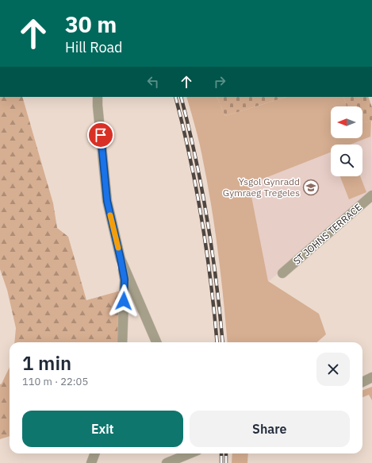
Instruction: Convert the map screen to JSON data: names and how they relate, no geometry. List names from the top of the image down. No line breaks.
{"streets":{"street":["ST JOHNS TERRACE"]},"places":{"school or university":["Ysgol Gynradd Gymraeg Tregeles"]},"north":"left","page":{"turn":["30 m","Hill Road"],"heading":["1 min","110 m · 22:05"],"buttons":["Exit","Share"]}}
